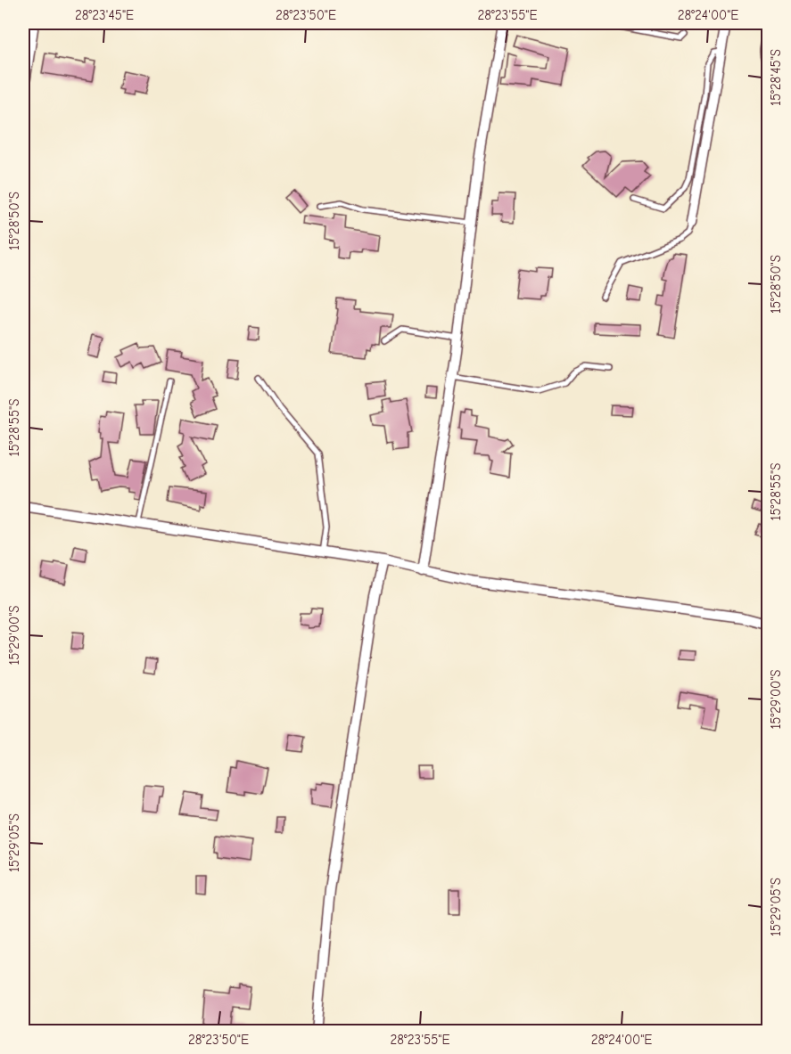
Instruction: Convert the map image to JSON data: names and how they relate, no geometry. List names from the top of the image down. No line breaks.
{"coordinates":["28°23'45\"E","28°23'50\"E","28°23'55\"E","28°24'00\"E","15°28'45\"S","15°28'50\"S","15°28'55\"S","15°29'00\"S","15°29'05\"S"]}
